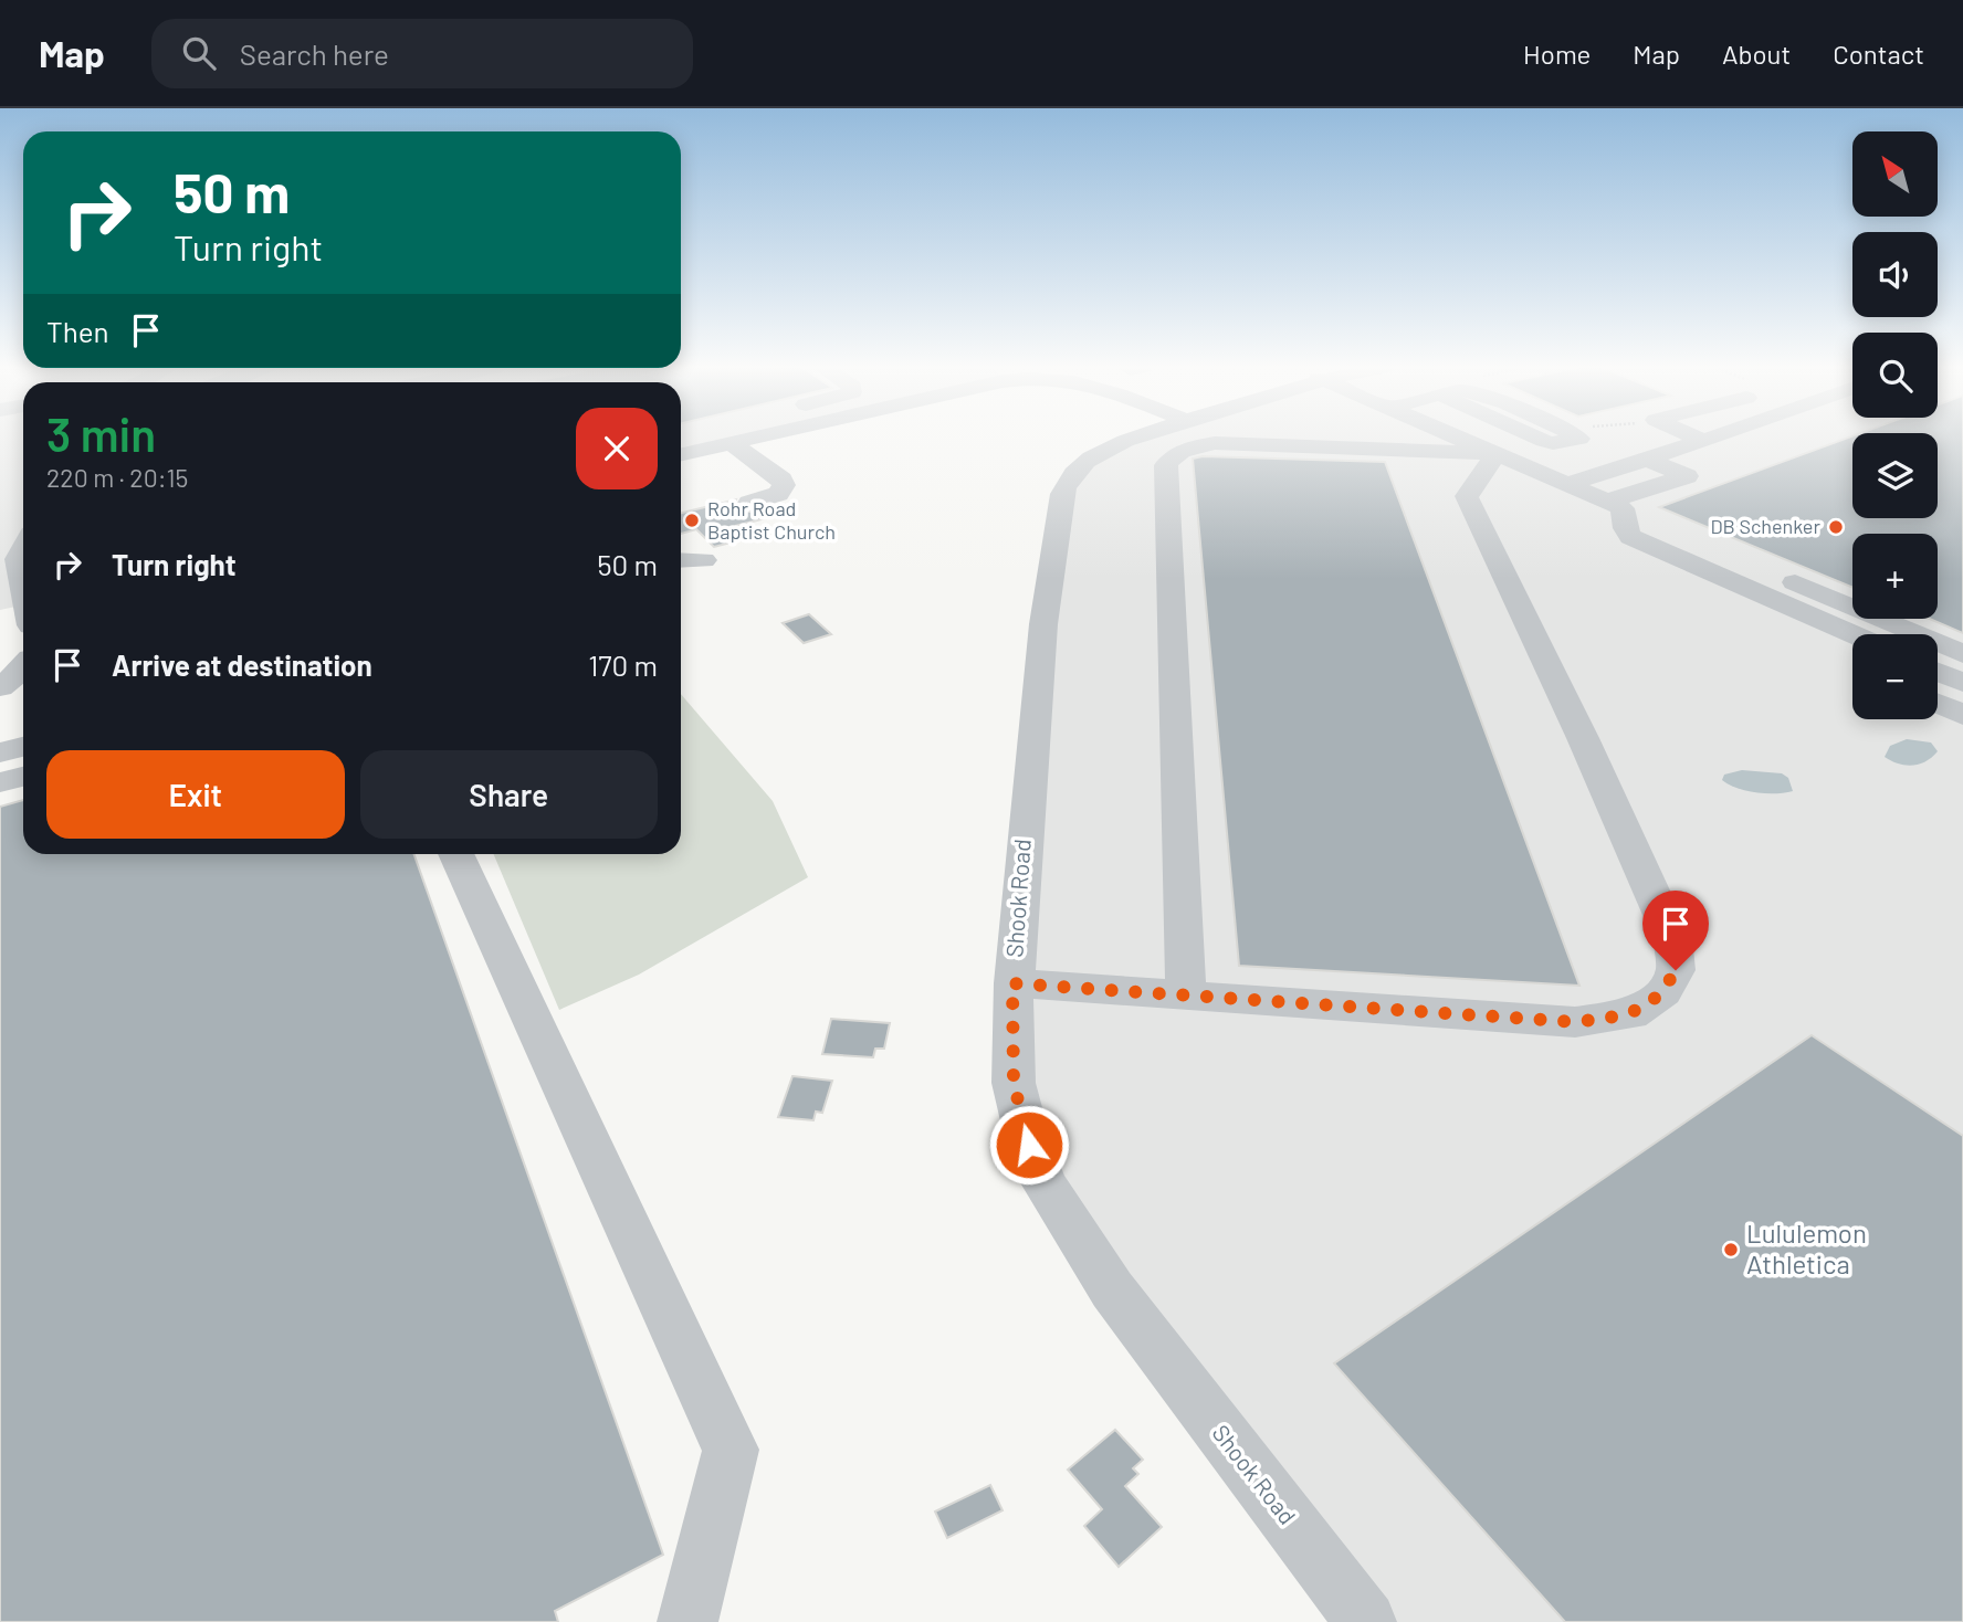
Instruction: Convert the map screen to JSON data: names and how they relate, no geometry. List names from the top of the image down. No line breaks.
{"streets":{"street":["Shook Road"]},"places":["Rohr Road Baptist Church","DB Schenker","Lululemon Athletica"],"north":"top left","page":{"header":"Map","search":"Search here","nav":["Home","Map","About","Contact"],"map_buttons":["+","−"],"turn":["50 m","Turn right"],"then":"Then","heading":["3 min","220 m · 20:15"],"list":[{"name":"Turn right","value":"50 m"},{"name":"Arrive at destination","value":"170 m"}],"buttons":["Exit","Share"]}}
